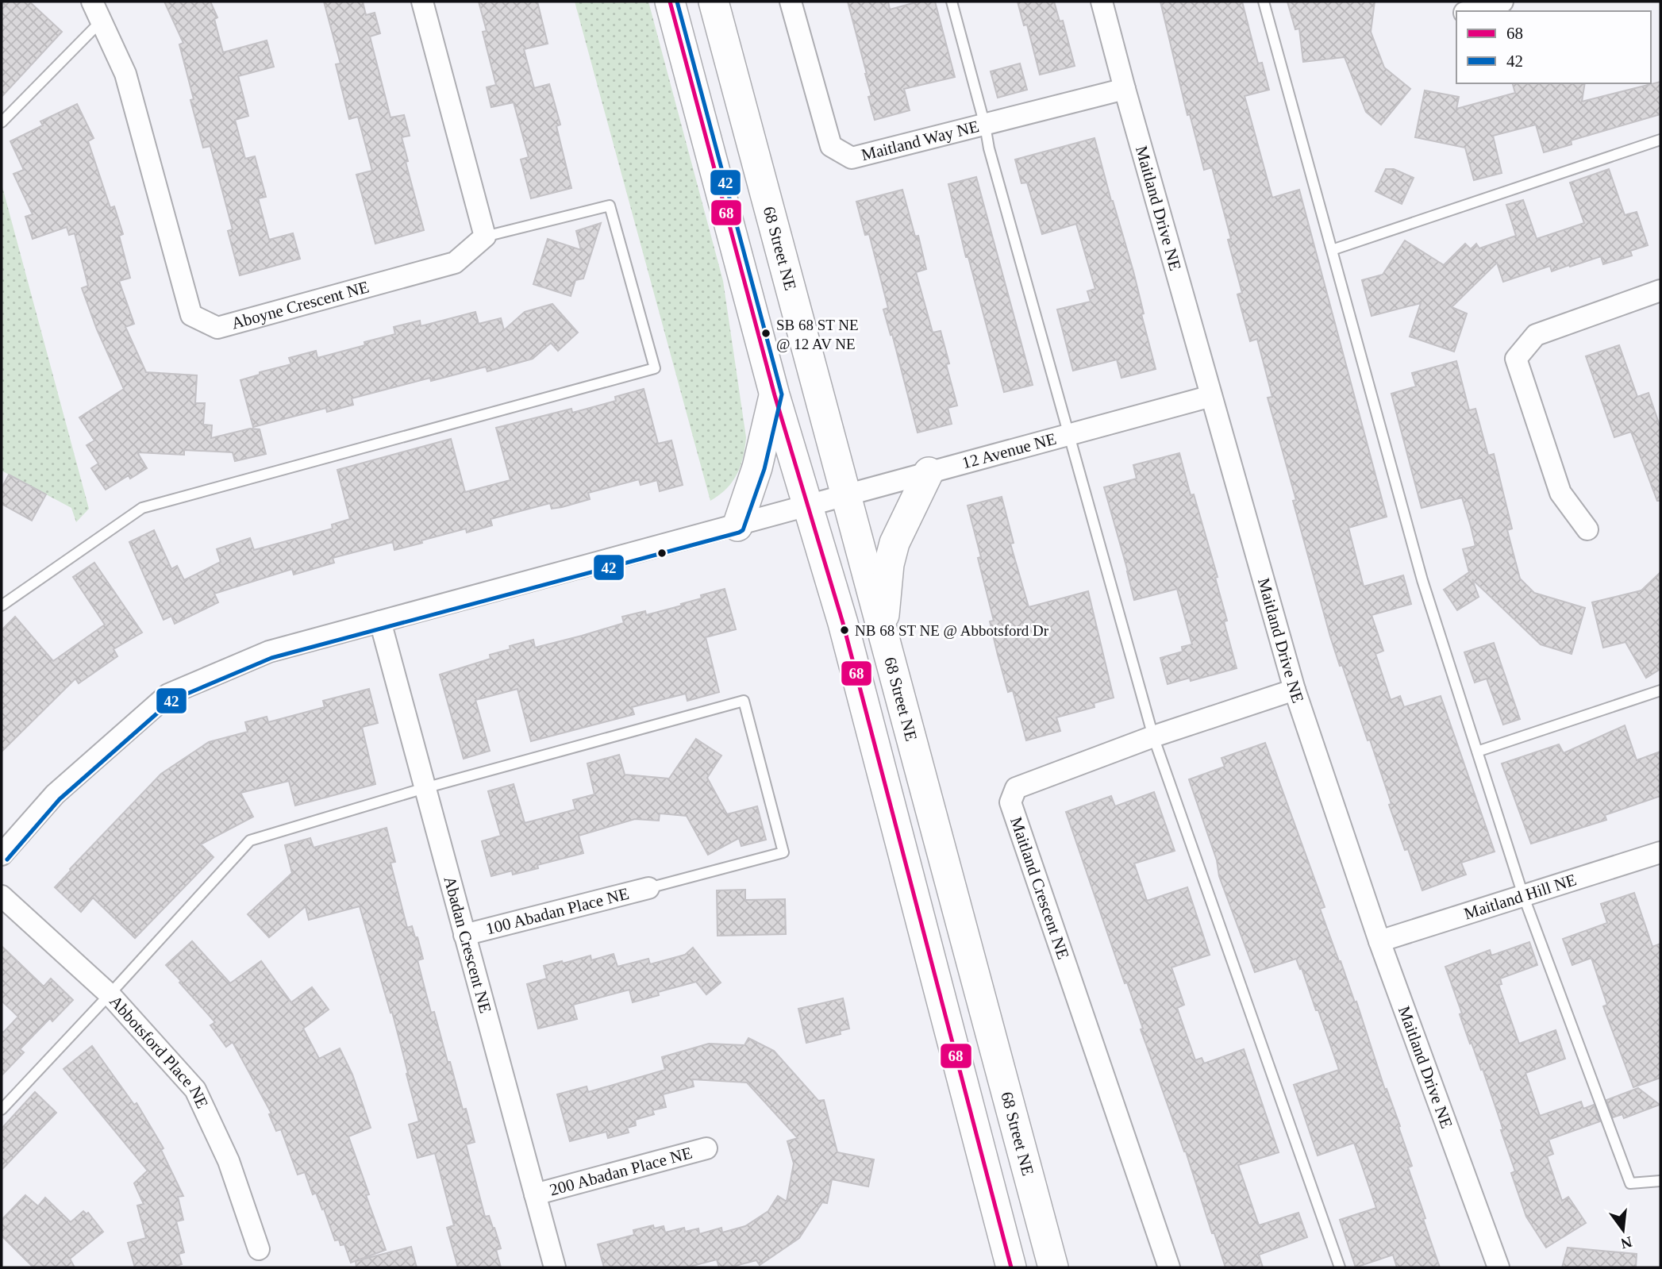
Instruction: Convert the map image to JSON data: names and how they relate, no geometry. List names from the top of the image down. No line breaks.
{"streets":{"main road":["68 Street NE"],"street":["Maitland Way NE","Maitland Drive NE","Aboyne Crescent NE","12 Avenue NE","Maitland Crescent NE","Maitland Hill NE","100 Abadan Place NE","Abadan Crescent NE","Abbotsford Place NE","200 Abadan Place NE"]},"crossings":[["Maitland Way NE","Maitland Drive NE"],["Maitland Drive NE","12 Avenue NE"],["Maitland Drive NE","Maitland Crescent NE"],["Maitland Drive NE","Maitland Hill NE"],["68 Street NE","12 Avenue NE"],["12 Avenue NE","Abadan Crescent NE"],["100 Abadan Place NE","Abadan Crescent NE"],["Abadan Crescent NE","200 Abadan Place NE"]],"places":["SB 68 ST NE @ 12 AV NE","NB 68 ST NE @ Abbotsford Dr"],"lines":["transit line 68","transit line 42"],"legend":["68","42"],"north":"bottom"}
